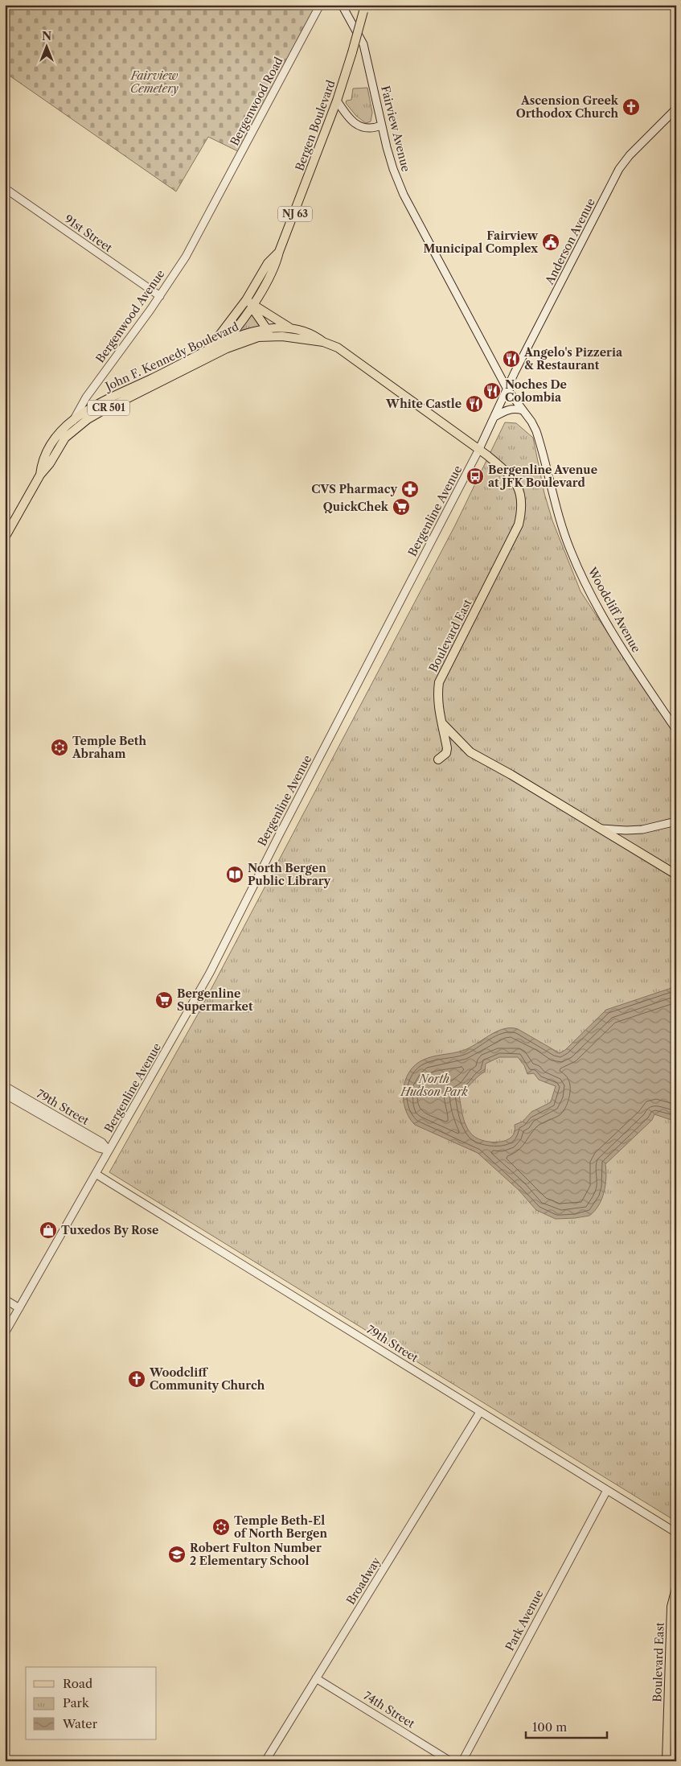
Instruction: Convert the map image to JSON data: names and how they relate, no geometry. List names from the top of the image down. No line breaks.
{"streets":{"main road":["Bergen Boulevard","NJ 63","John F. Kennedy Boulevard","CR 501","Boulevard East"],"street":["Bergenwood Road","Fairview Avenue","91st Street","Anderson Avenue","Bergenwood Avenue","Bergenline Avenue","Woodcliff Avenue","79th Street","Broadway","Park Avenue","74th Street"]},"crossings":[["Bergenwood Road","Bergenwood Avenue"],["Bergen Boulevard","John F. Kennedy Boulevard"],["Fairview Avenue","Anderson Avenue"],["Fairview Avenue","Woodcliff Avenue"],["91st Street","Bergenwood Avenue"],["Anderson Avenue","Bergenline Avenue"],["Bergenwood Avenue","John F. Kennedy Boulevard"],["John F. Kennedy Boulevard","Bergenline Avenue"],["John F. Kennedy Boulevard","Boulevard East"],["Bergenline Avenue","Boulevard East"],["Bergenline Avenue","79th Street"],["79th Street","Broadway"],["79th Street","Park Avenue"],["Broadway","74th Street"]],"parks":["Fairview Cemetery","North Hudson Park"],"places":{"church":["Ascension Greek Orthodox Church","Woodcliff Community Church"],"public building":["Fairview Municipal Complex"],"restaurant":["Angelo's Pizzeria & Restaurant","Noches De Colombia","White Castle"],"bus stop":["Bergenline Avenue at JFK Boulevard"],"pharmacy":["CVS Pharmacy"],"supermarket":["QuickChek","Bergenline Supermarket"],"synagogue":["Temple Beth Abraham","Temple Beth-El of North Bergen"],"library":["North Bergen Public Library"],"shop":["Tuxedos By Rose"],"school or university":["Robert Fulton Number 2 Elementary School"]},"legend":["Road","Park","Water"],"scale_bar":"100 m","north":"top"}
